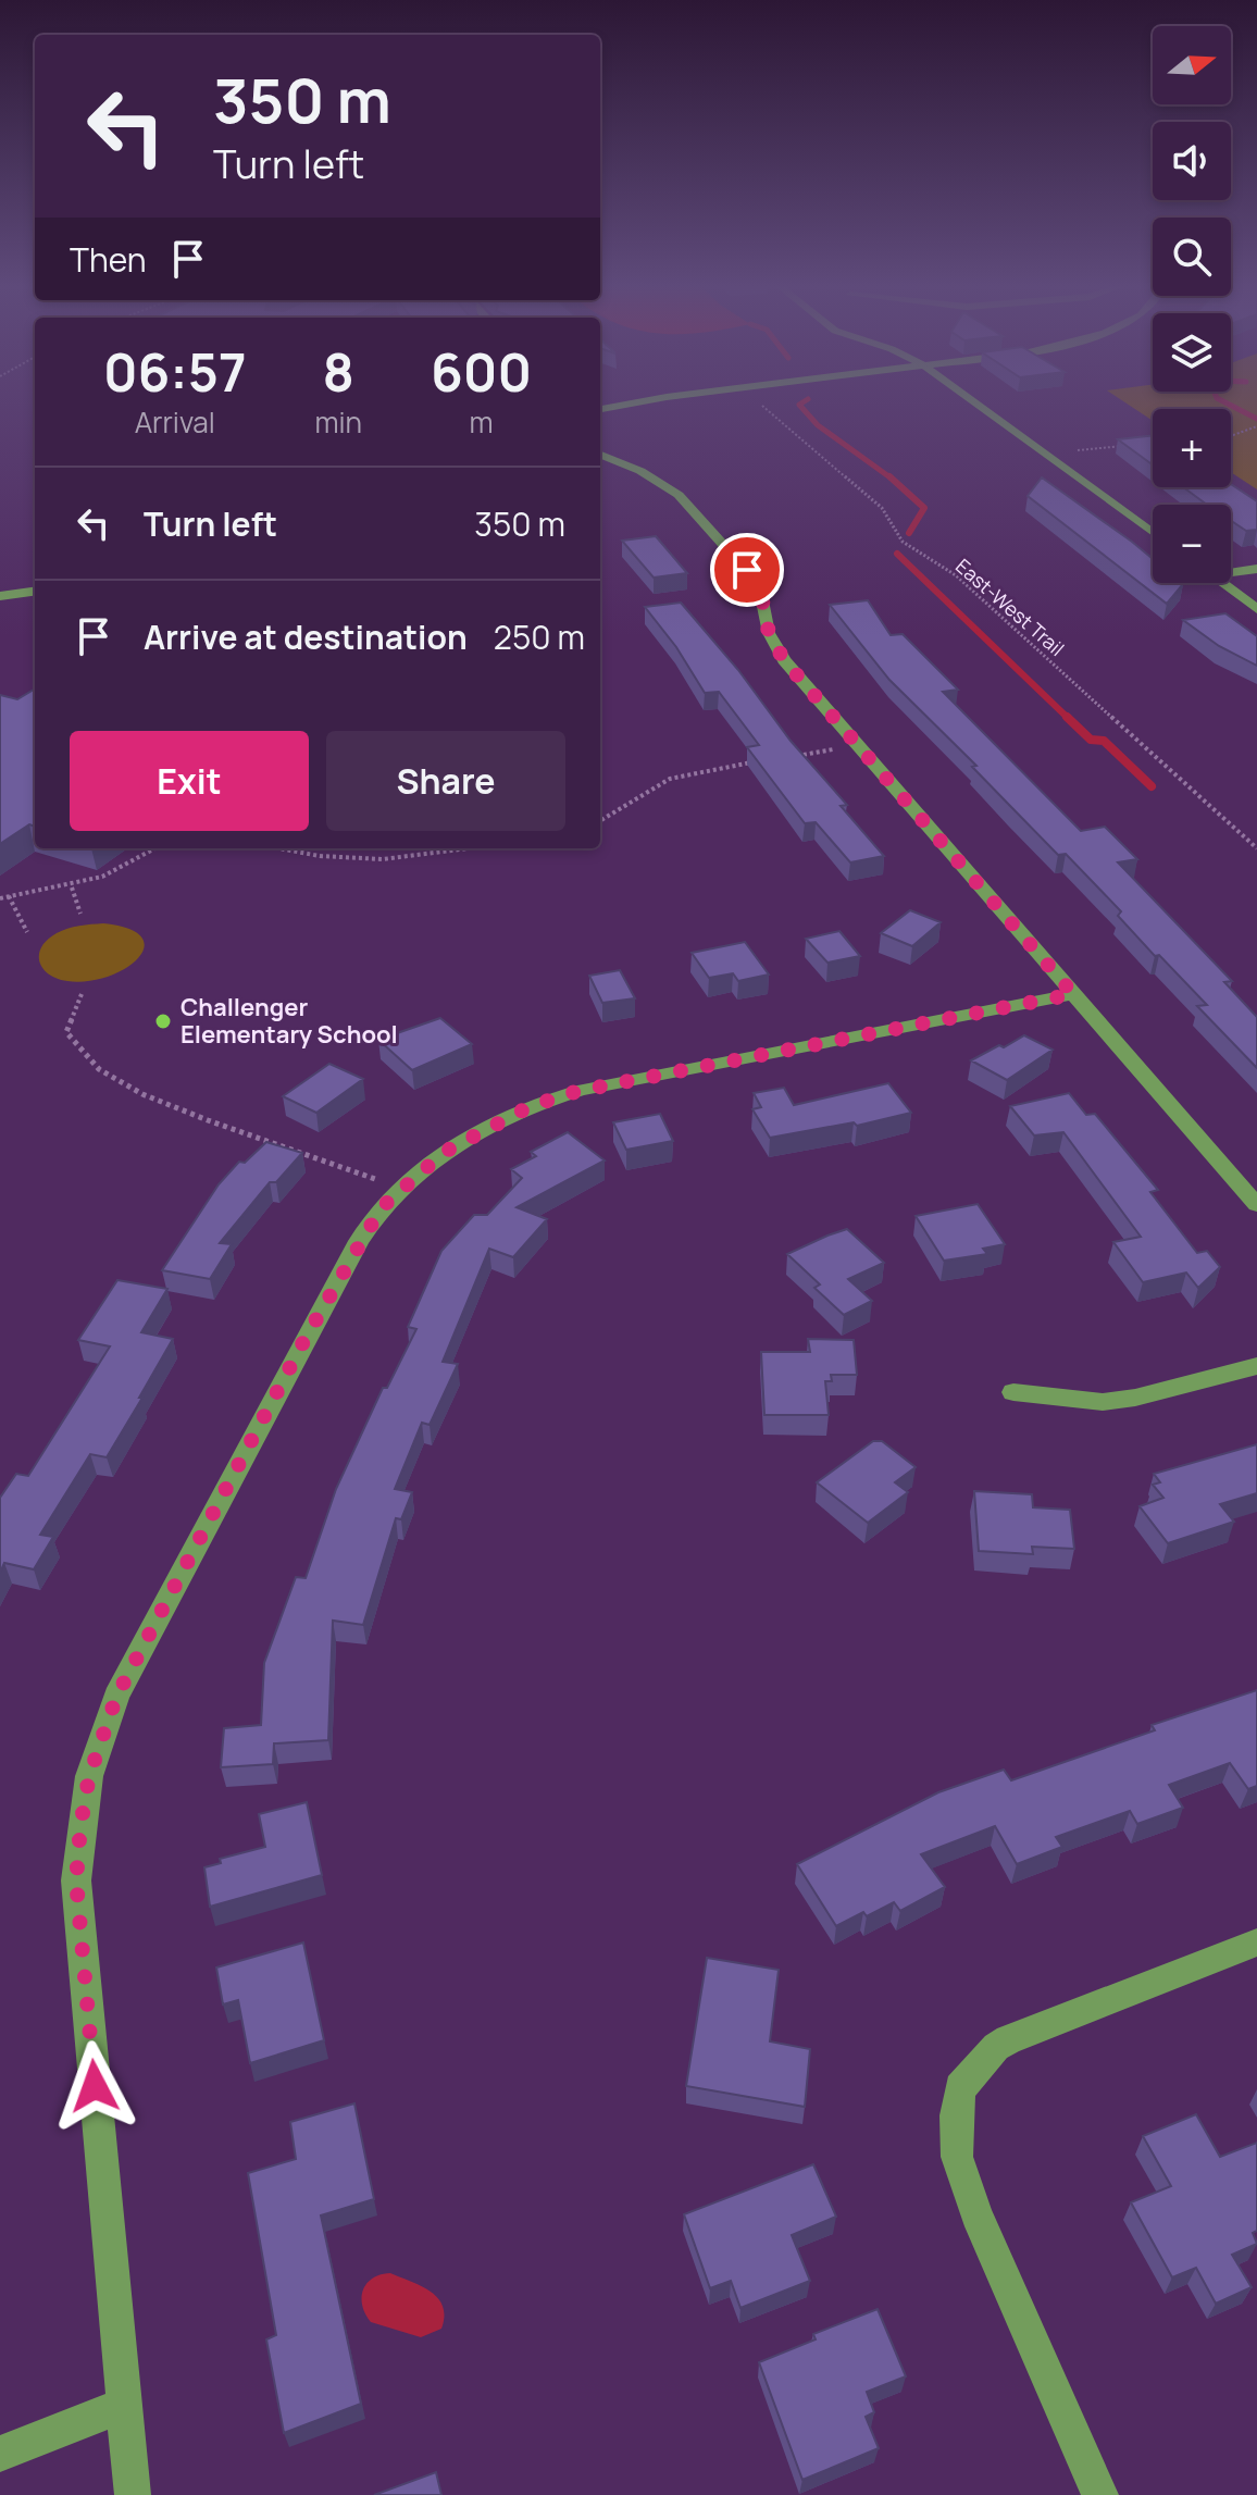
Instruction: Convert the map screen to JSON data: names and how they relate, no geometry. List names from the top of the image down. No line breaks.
{"streets":{"path":["East-West Trail"]},"places":["Challenger Elementary School"],"north":"right","page":{"map_buttons":["+","−"],"turn":["350 m","Turn left"],"then":"Then","eta":["06:57","Arrival","8","min","600","m"],"list":[{"name":"Turn left","value":"350 m"},{"name":"Arrive at destination","value":"250 m"}],"buttons":["Exit","Share"]}}
